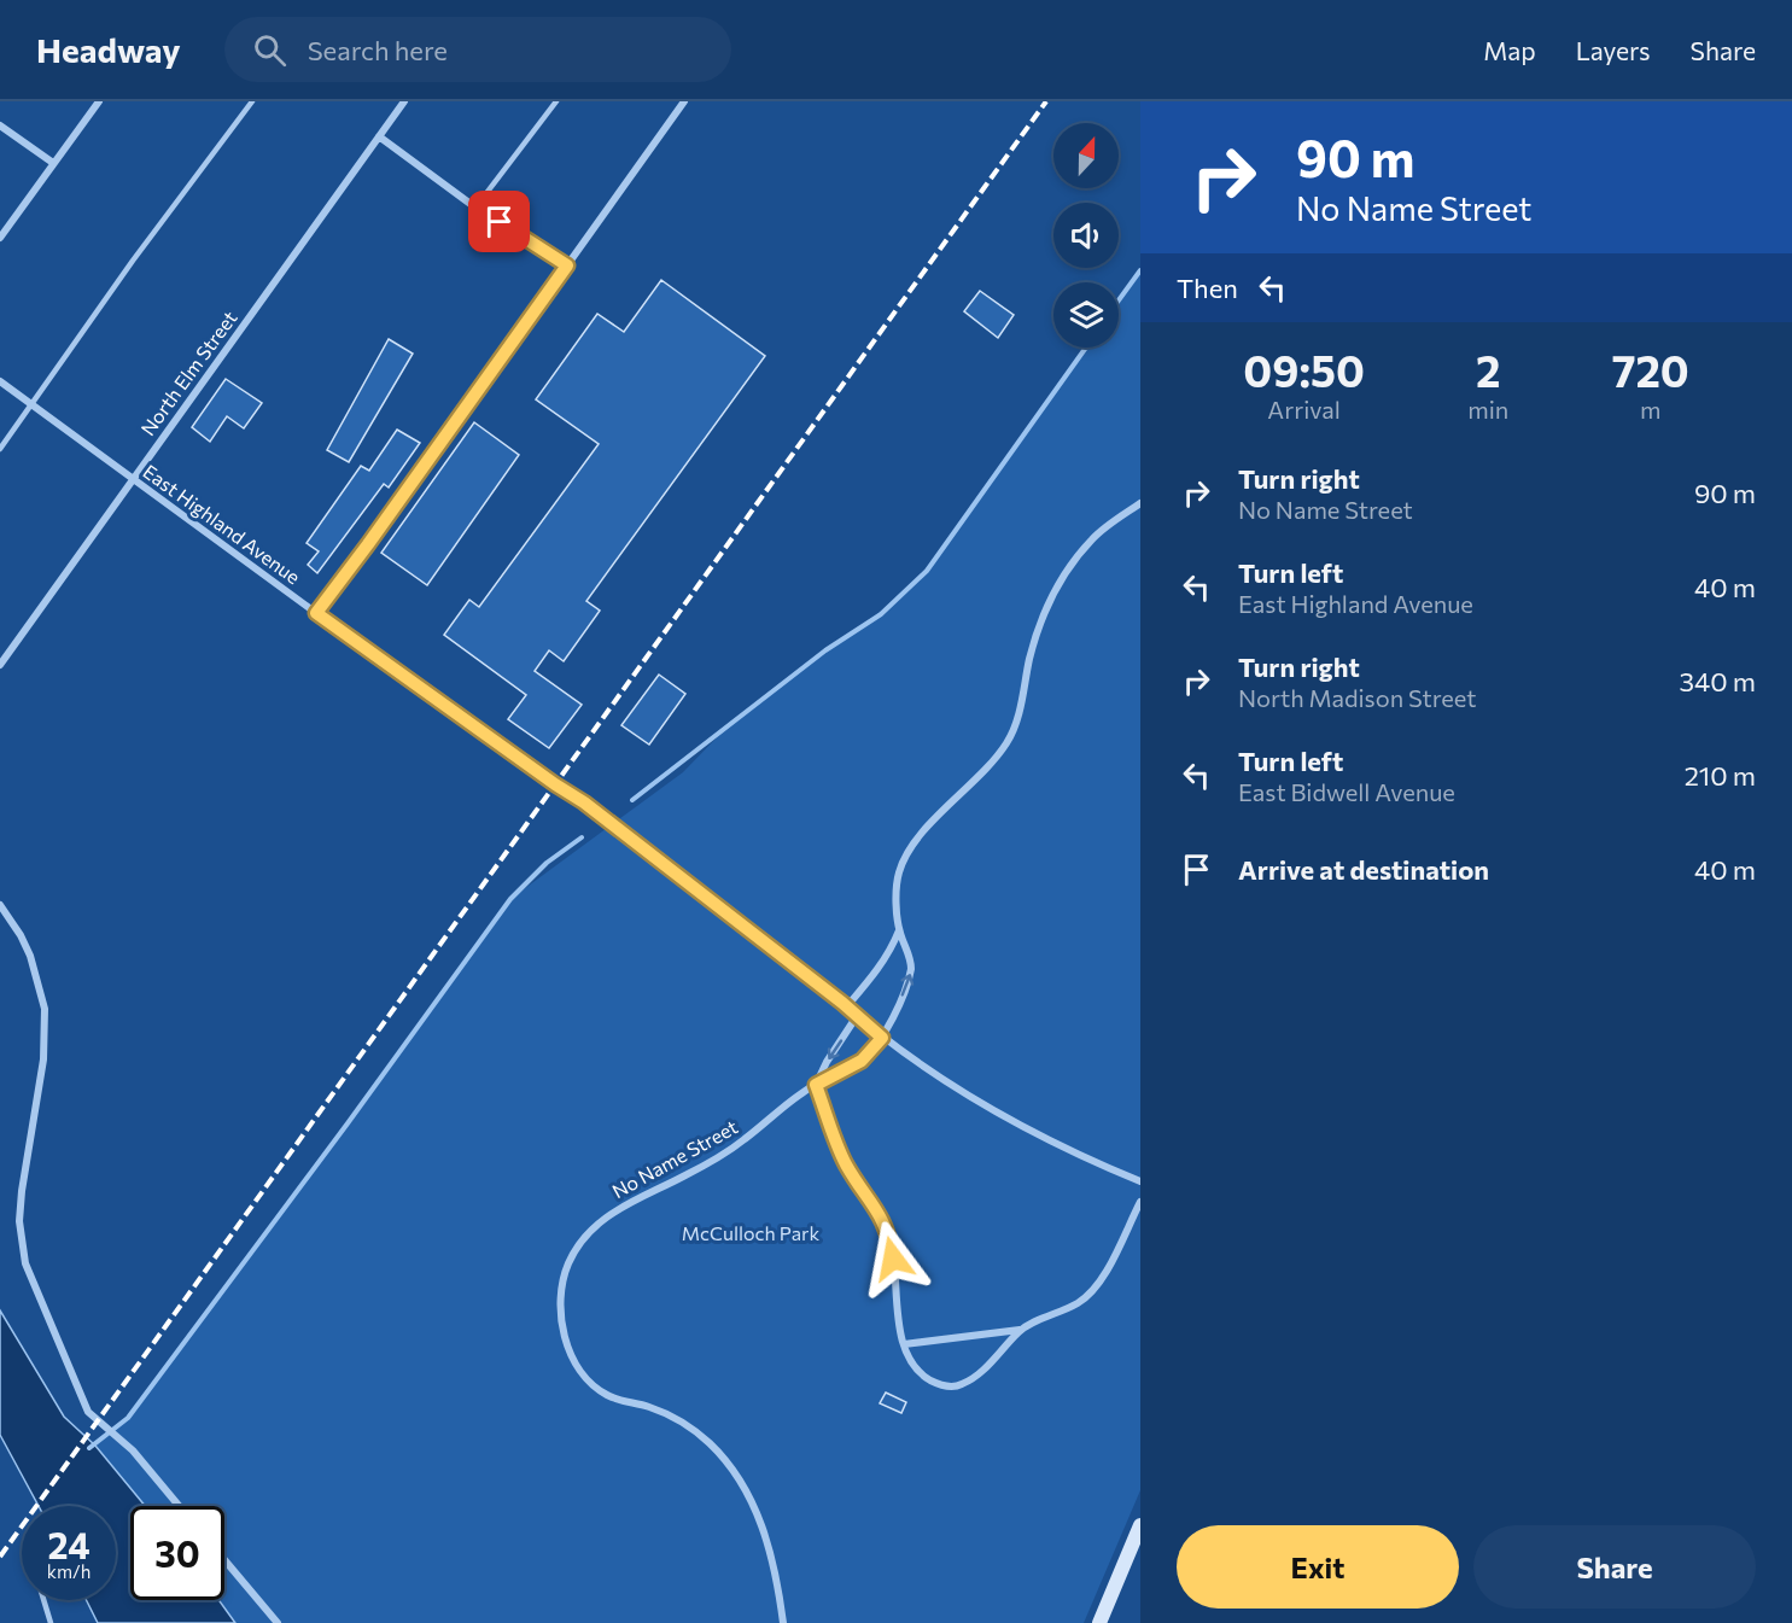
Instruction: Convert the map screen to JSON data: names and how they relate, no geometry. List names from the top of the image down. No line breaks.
{"streets":{"street":["North Elm Street","East Highland Avenue","No Name Street"]},"crossings":[["North Elm Street","East Highland Avenue"],["East Highland Avenue","No Name Street"]],"parks":["McCulloch Park"],"north":"top","page":{"header":"Headway","search":"Search here","nav":["Map","Layers","Share"],"turn":["90 m","No Name Street"],"then":"Then","eta":["09:50","Arrival","2","min","720","m"],"list":[{"name":"Turn right","note":"No Name Street","value":"90 m"},{"name":"Turn left","note":"East Highland Avenue","value":"40 m"},{"name":"Turn right","note":"North Madison Street","value":"340 m"},{"name":"Turn left","note":"East Bidwell Avenue","value":"210 m"},{"name":"Arrive at destination","value":"40 m"}],"speed":"24 km/h","limit":"30","buttons":["Exit","Share"]}}
